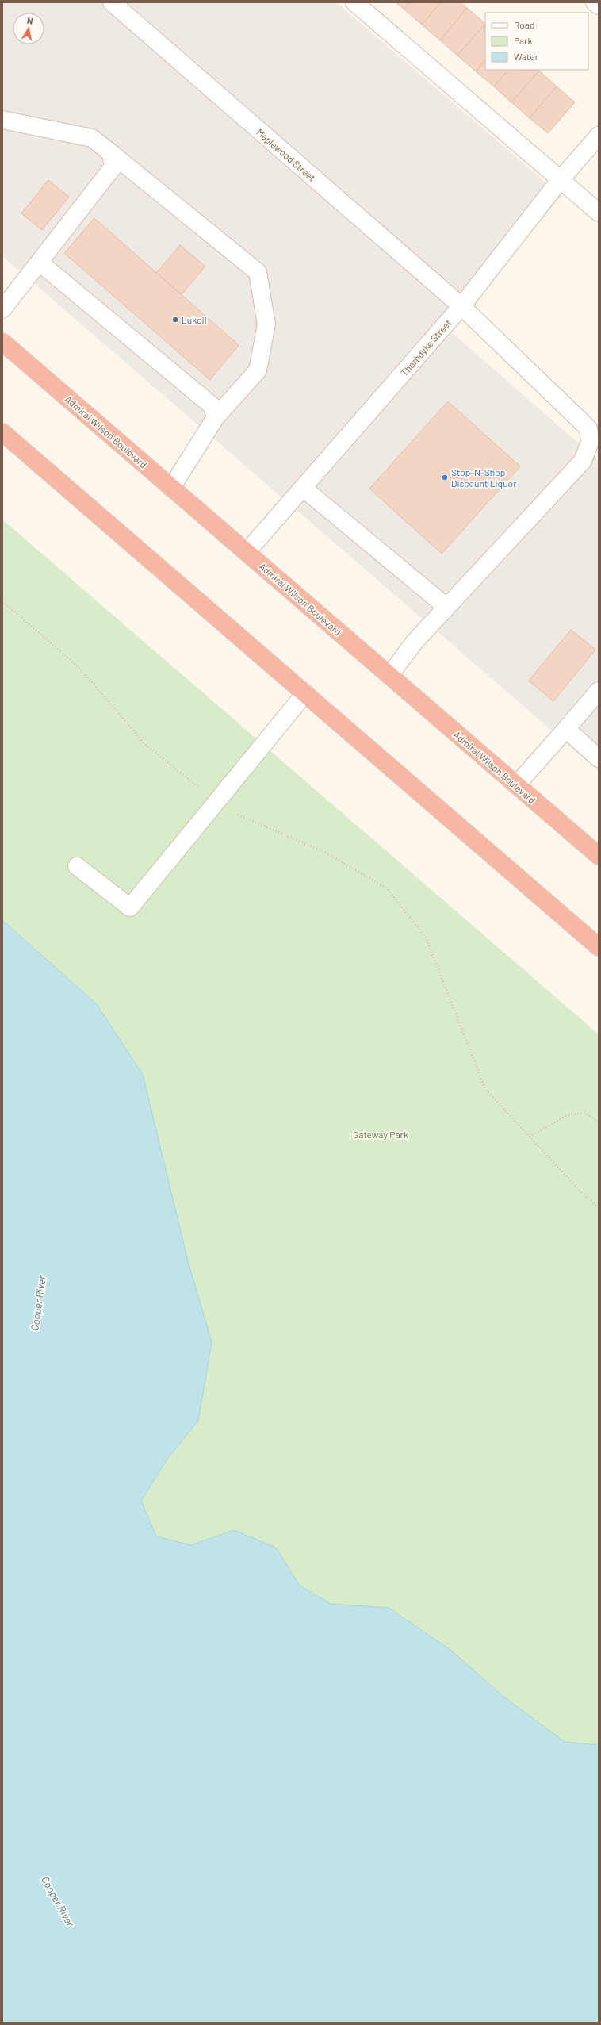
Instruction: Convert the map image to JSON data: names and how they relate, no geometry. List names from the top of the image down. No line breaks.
{"streets":{"highway":["Admiral Wilson Boulevard"],"street":["Maplewood Street","Thorndyke Street"]},"crossings":[["Maplewood Street","Thorndyke Street"],["Thorndyke Street","Admiral Wilson Boulevard"]],"water":["Cooper River"],"parks":["Gateway Park"],"places":["Lukoil","Stop-N-Shop Discount Liquor"],"legend":["Road","Park","Water"],"north":"top"}
